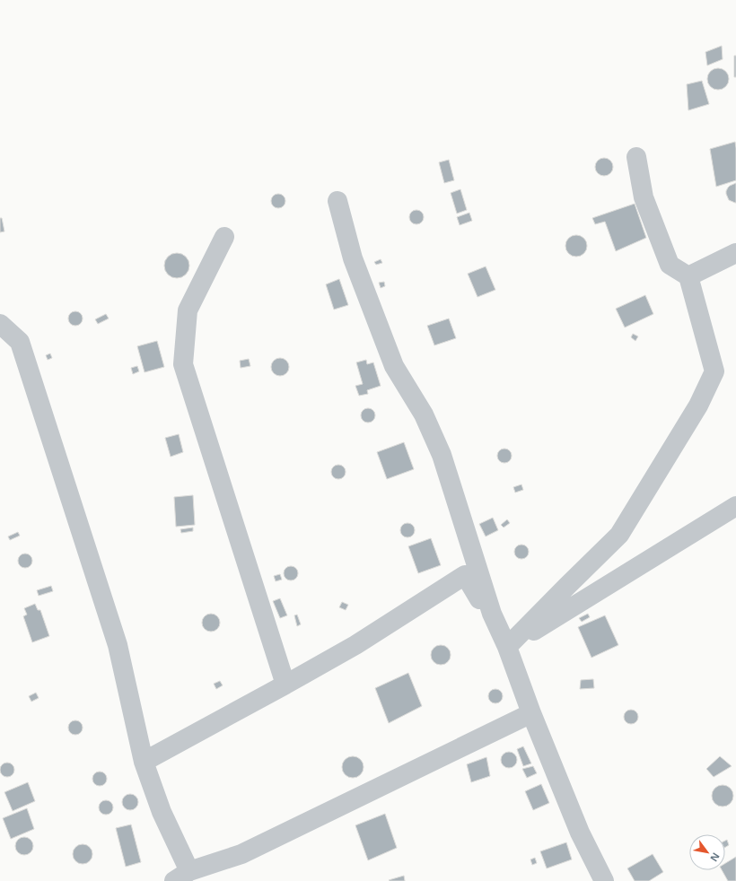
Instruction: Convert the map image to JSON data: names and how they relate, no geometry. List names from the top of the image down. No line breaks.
{"north":"bottom right"}
